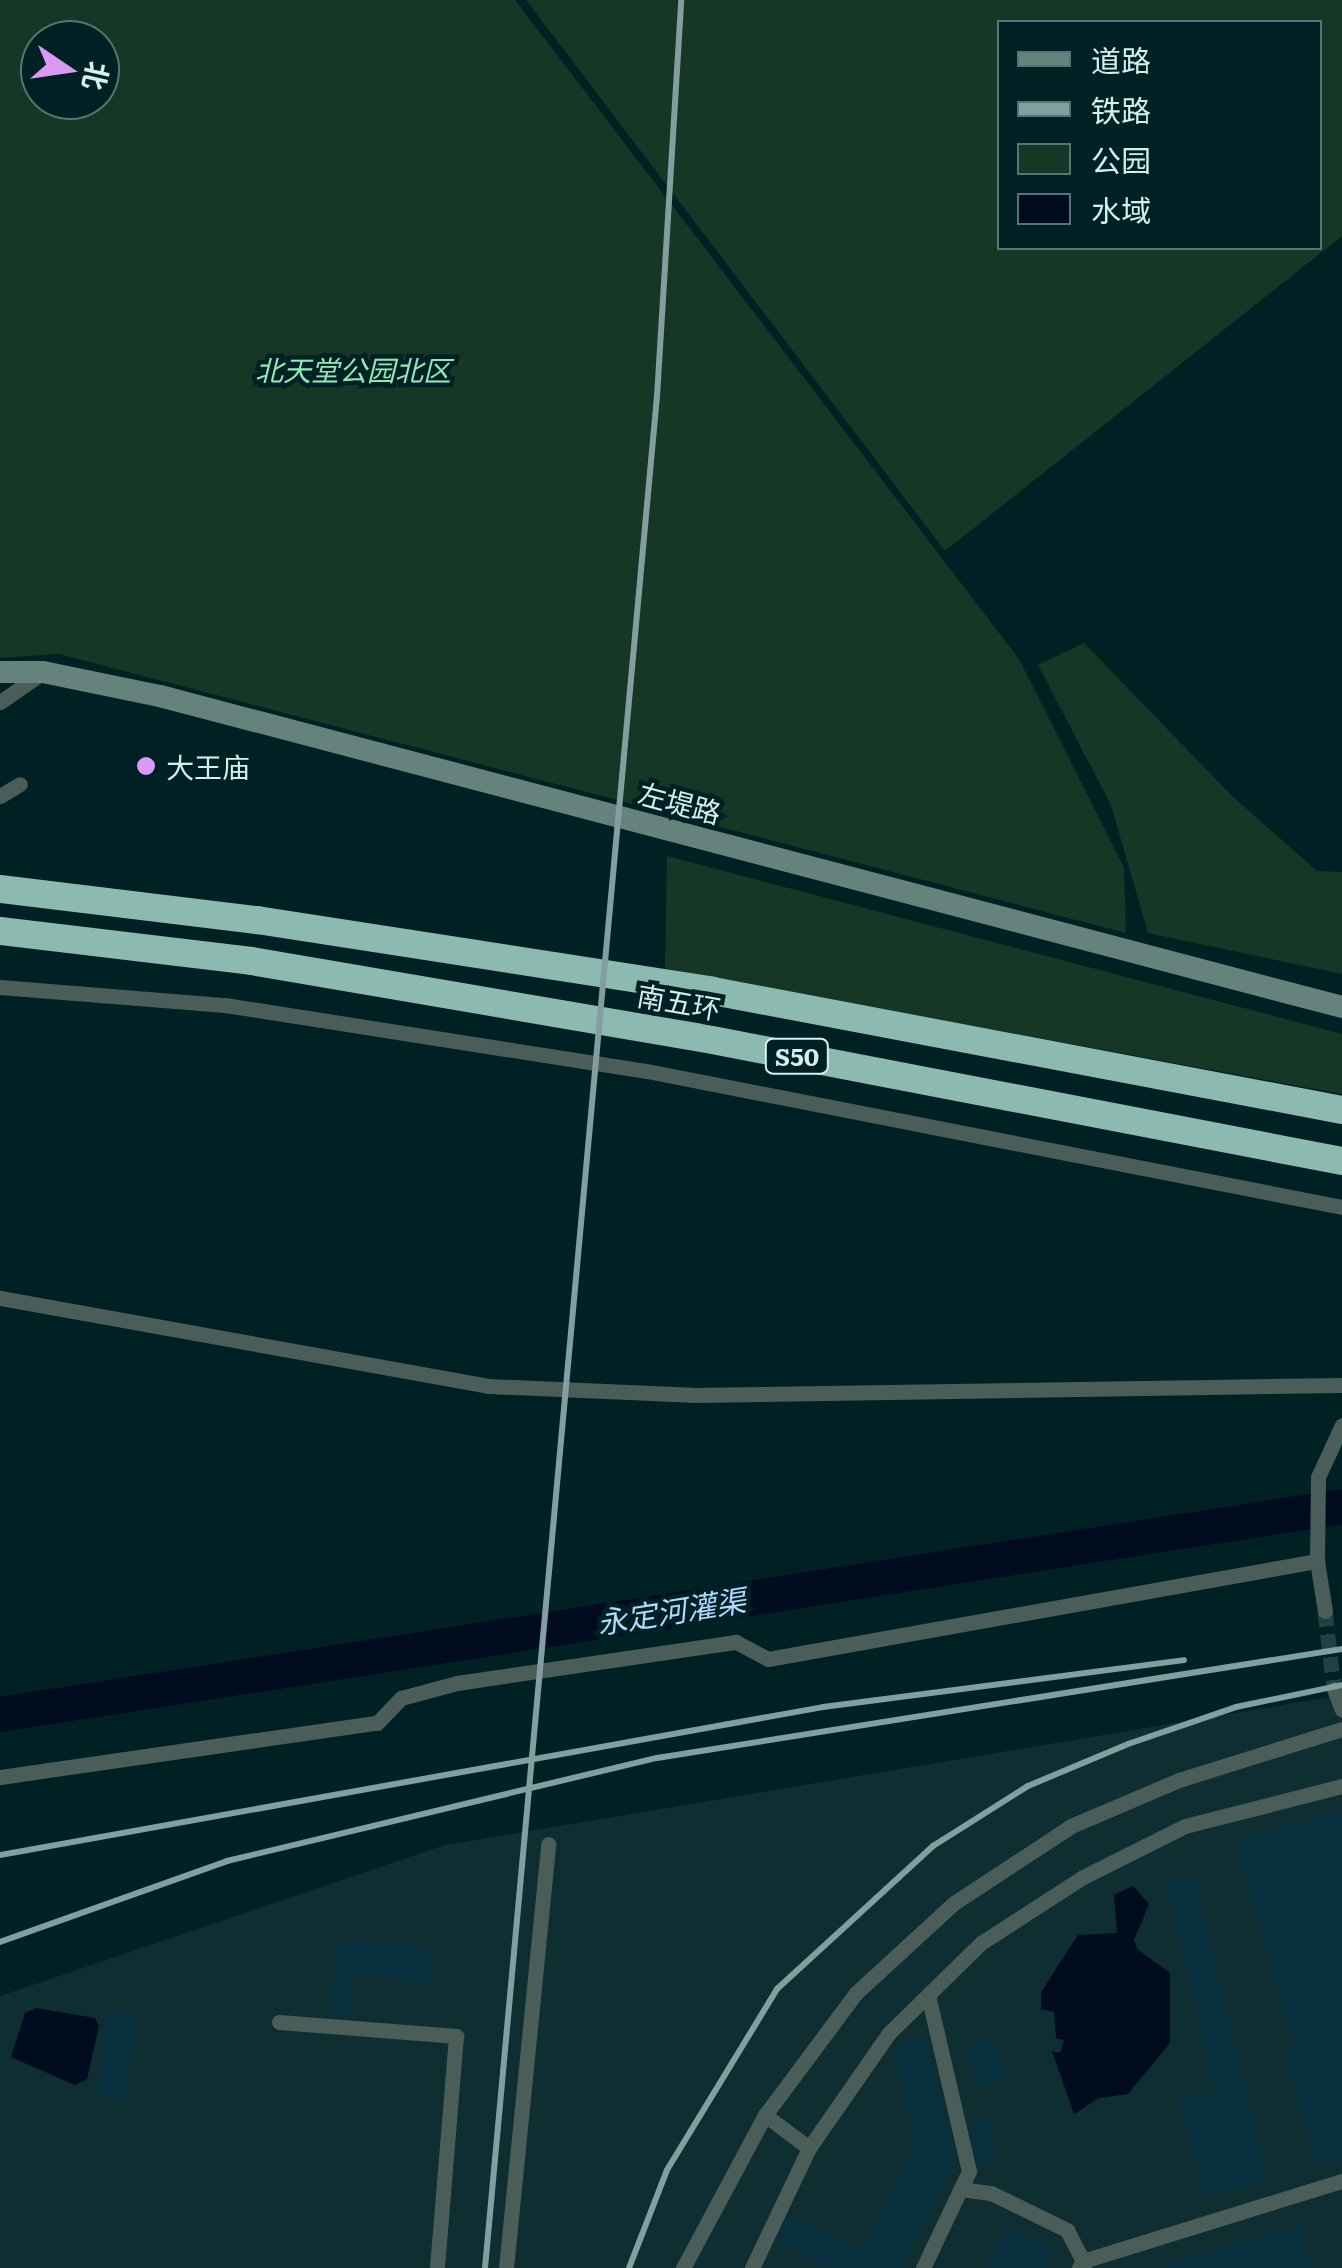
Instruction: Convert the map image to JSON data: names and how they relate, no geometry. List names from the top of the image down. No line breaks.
{"streets":{"highway":["南五环","S50"],"main road":["左堤路"]},"water":["永定河灌渠"],"parks":["北天堂公园北区"],"places":["大王庙"],"legend":["道路","铁路","公园","水域"],"north":"right"}
